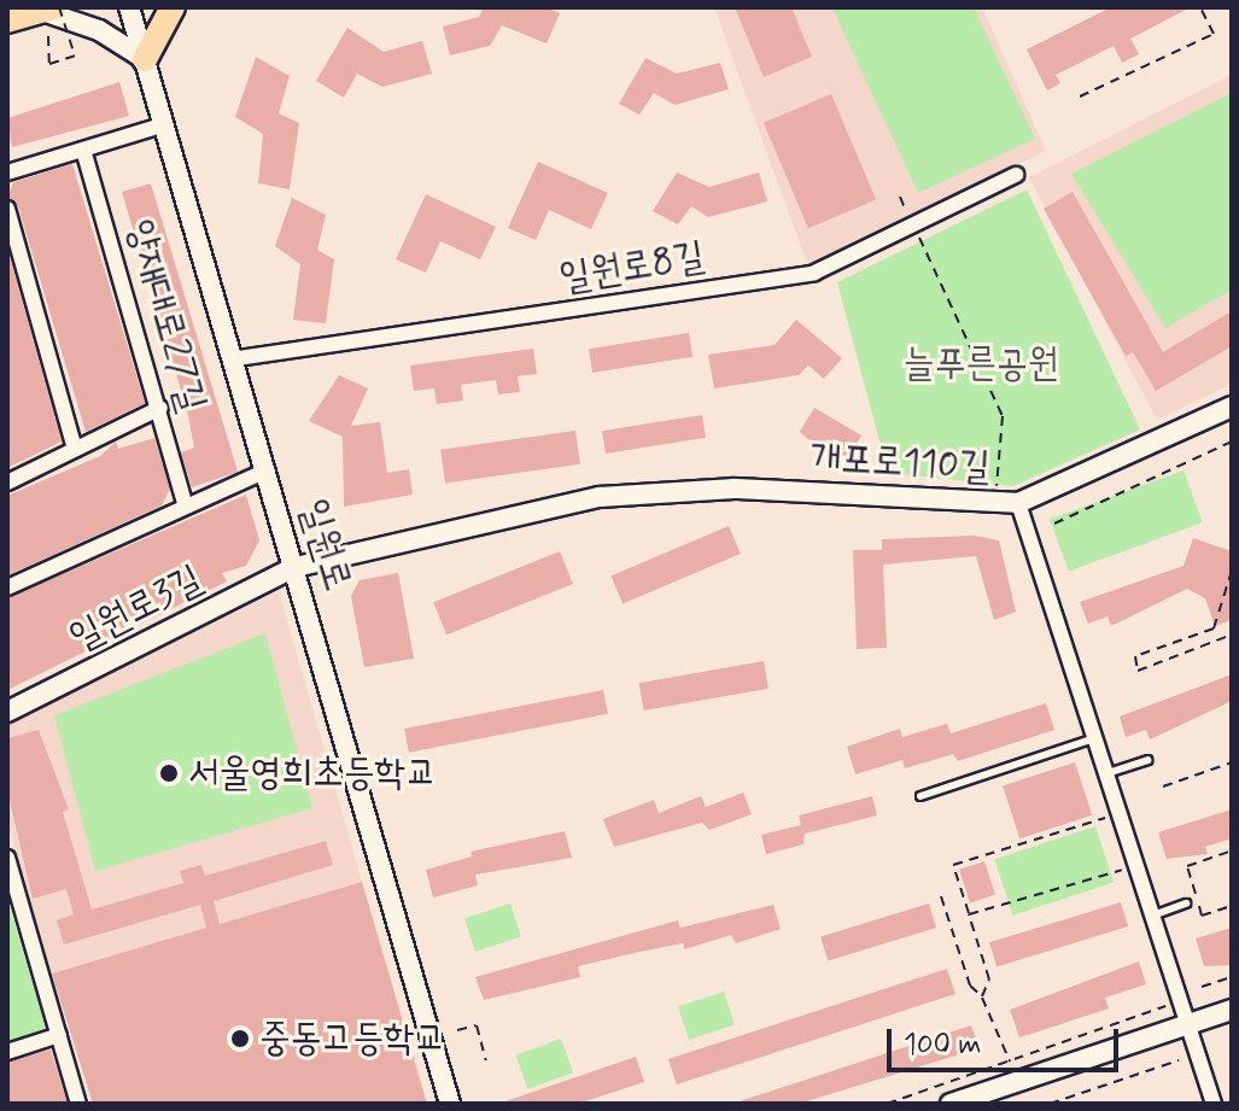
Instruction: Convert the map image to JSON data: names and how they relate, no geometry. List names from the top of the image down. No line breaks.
{"streets":{"street":["일원로8길","양재대로27길","개포로110길","일원로","일원로3길"]},"crossings":[["일원로8길","일원로"],["개포로110길","일원로"],["개포로110길","일원로3길"],["일원로","일원로3길"]],"parks":["늘푸른공원"],"places":["서울영희초등학교","중동고등학교"],"scale_bar":"100 m"}
